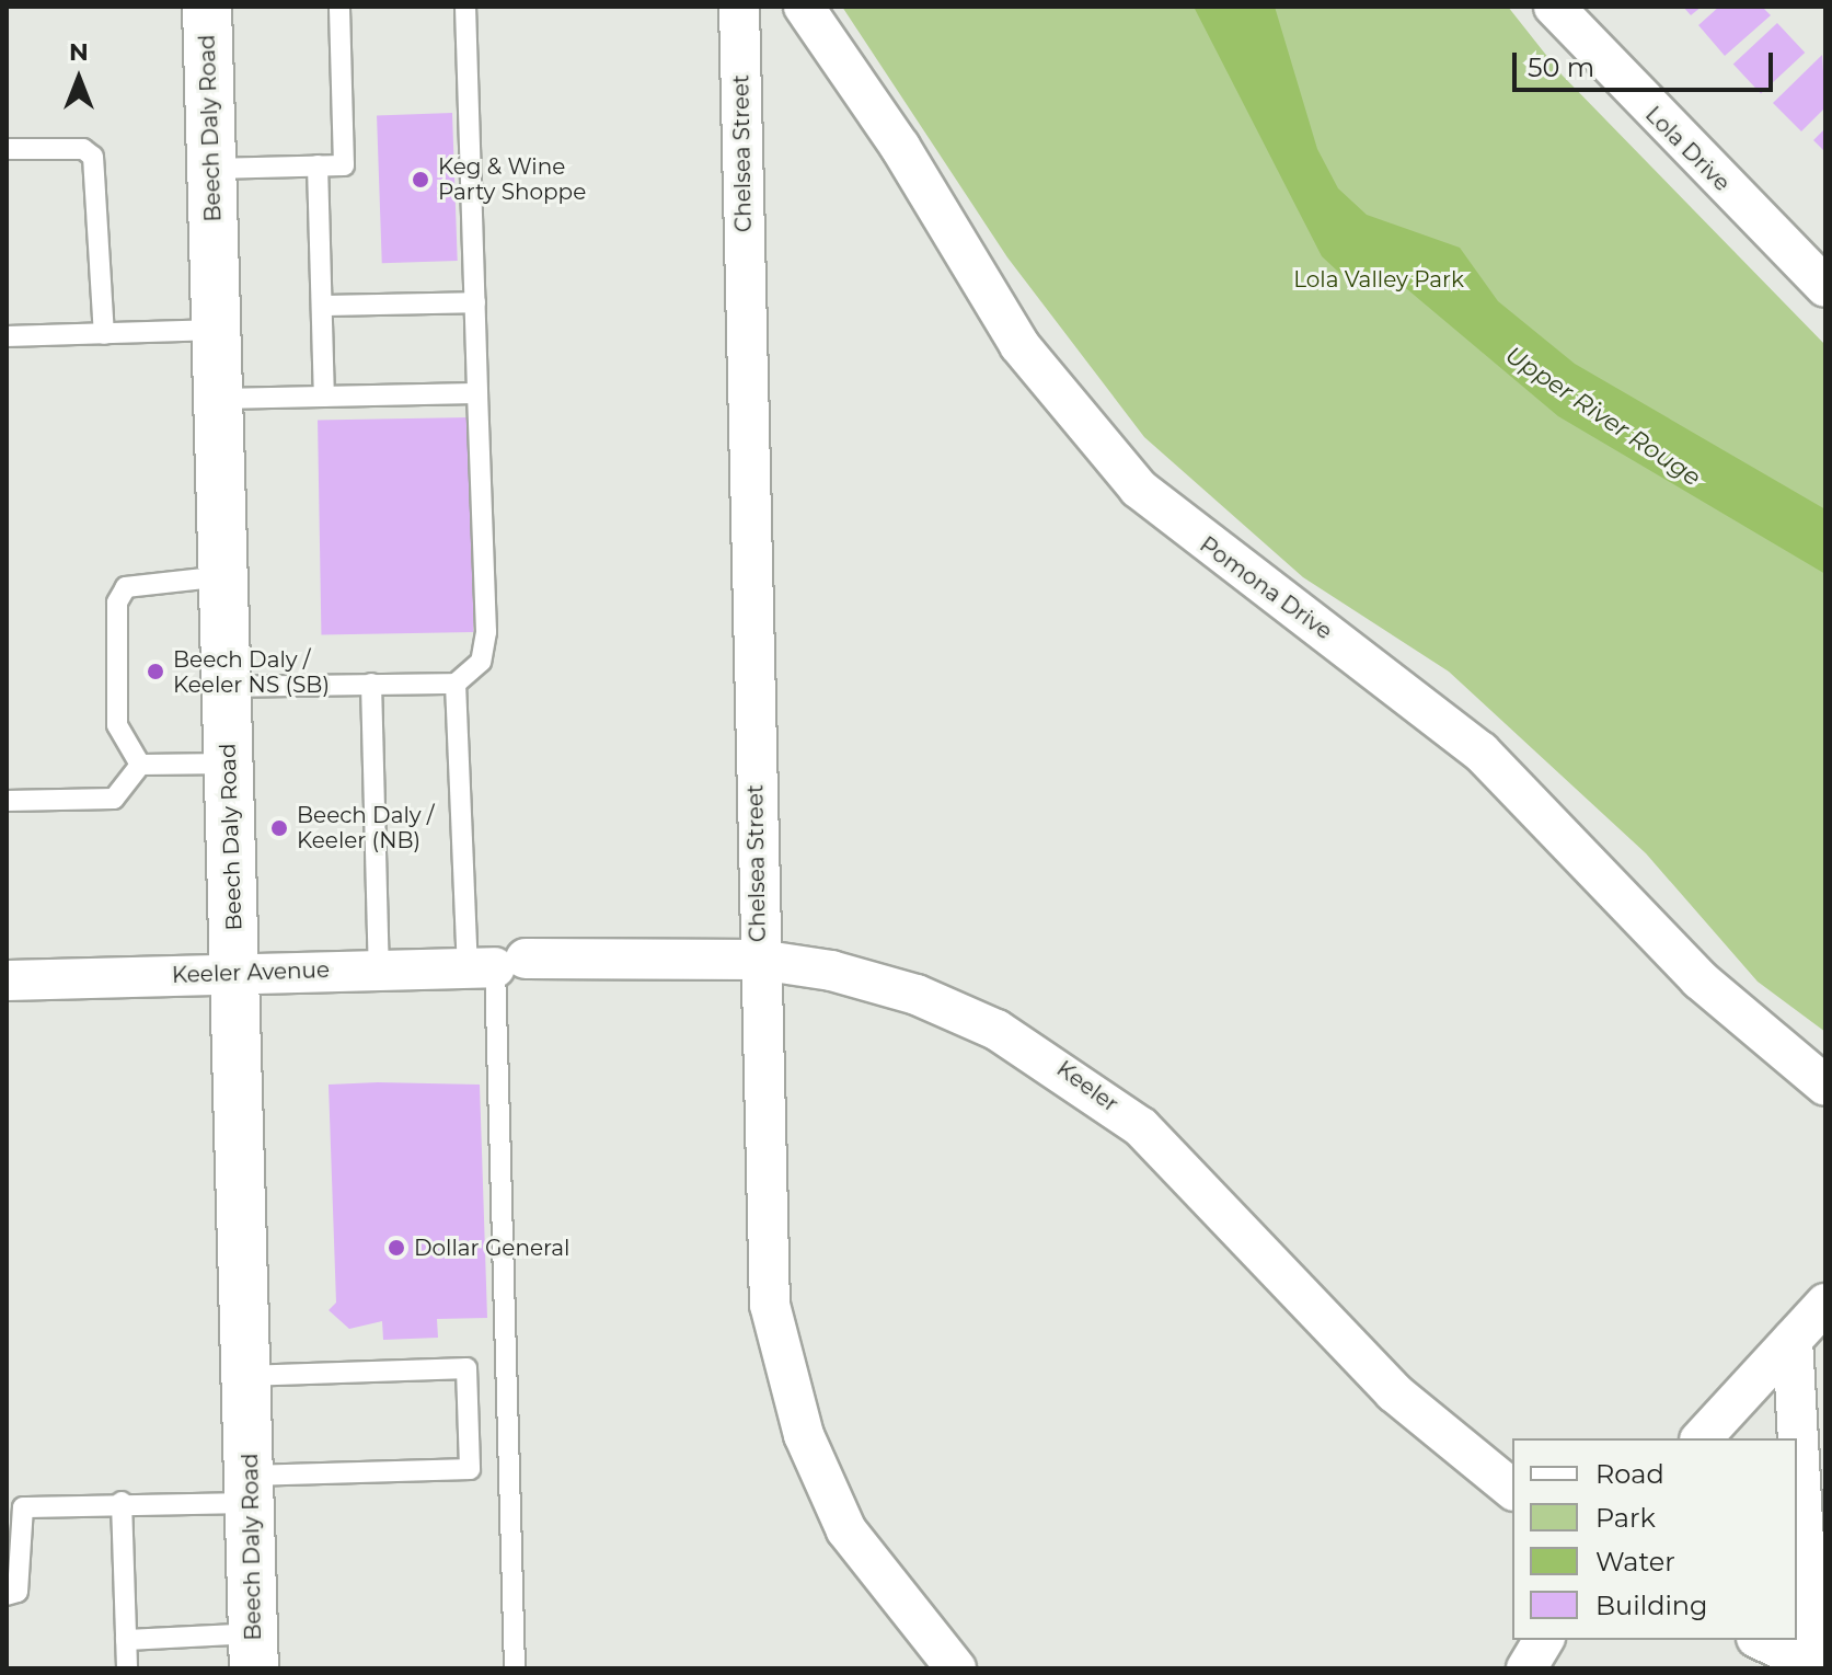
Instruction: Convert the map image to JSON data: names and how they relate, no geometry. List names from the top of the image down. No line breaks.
{"streets":{"main road":["Beech Daly Road"],"street":["Lola Drive","Chelsea Street","Pomona Drive","Keeler Avenue","Keeler"]},"crossings":[["Beech Daly Road","Keeler Avenue"],["Chelsea Street","Keeler"],["Keeler Avenue","Keeler"]],"water":["Upper River Rouge"],"parks":["Lola Valley Park"],"places":["Keg & Wine Party Shoppe","Beech Daly / Keeler NS (SB)","Beech Daly / Keeler (NB)","Dollar General"],"legend":["Road","Park","Water","Building"],"scale_bar":"50 m","north":"top"}
